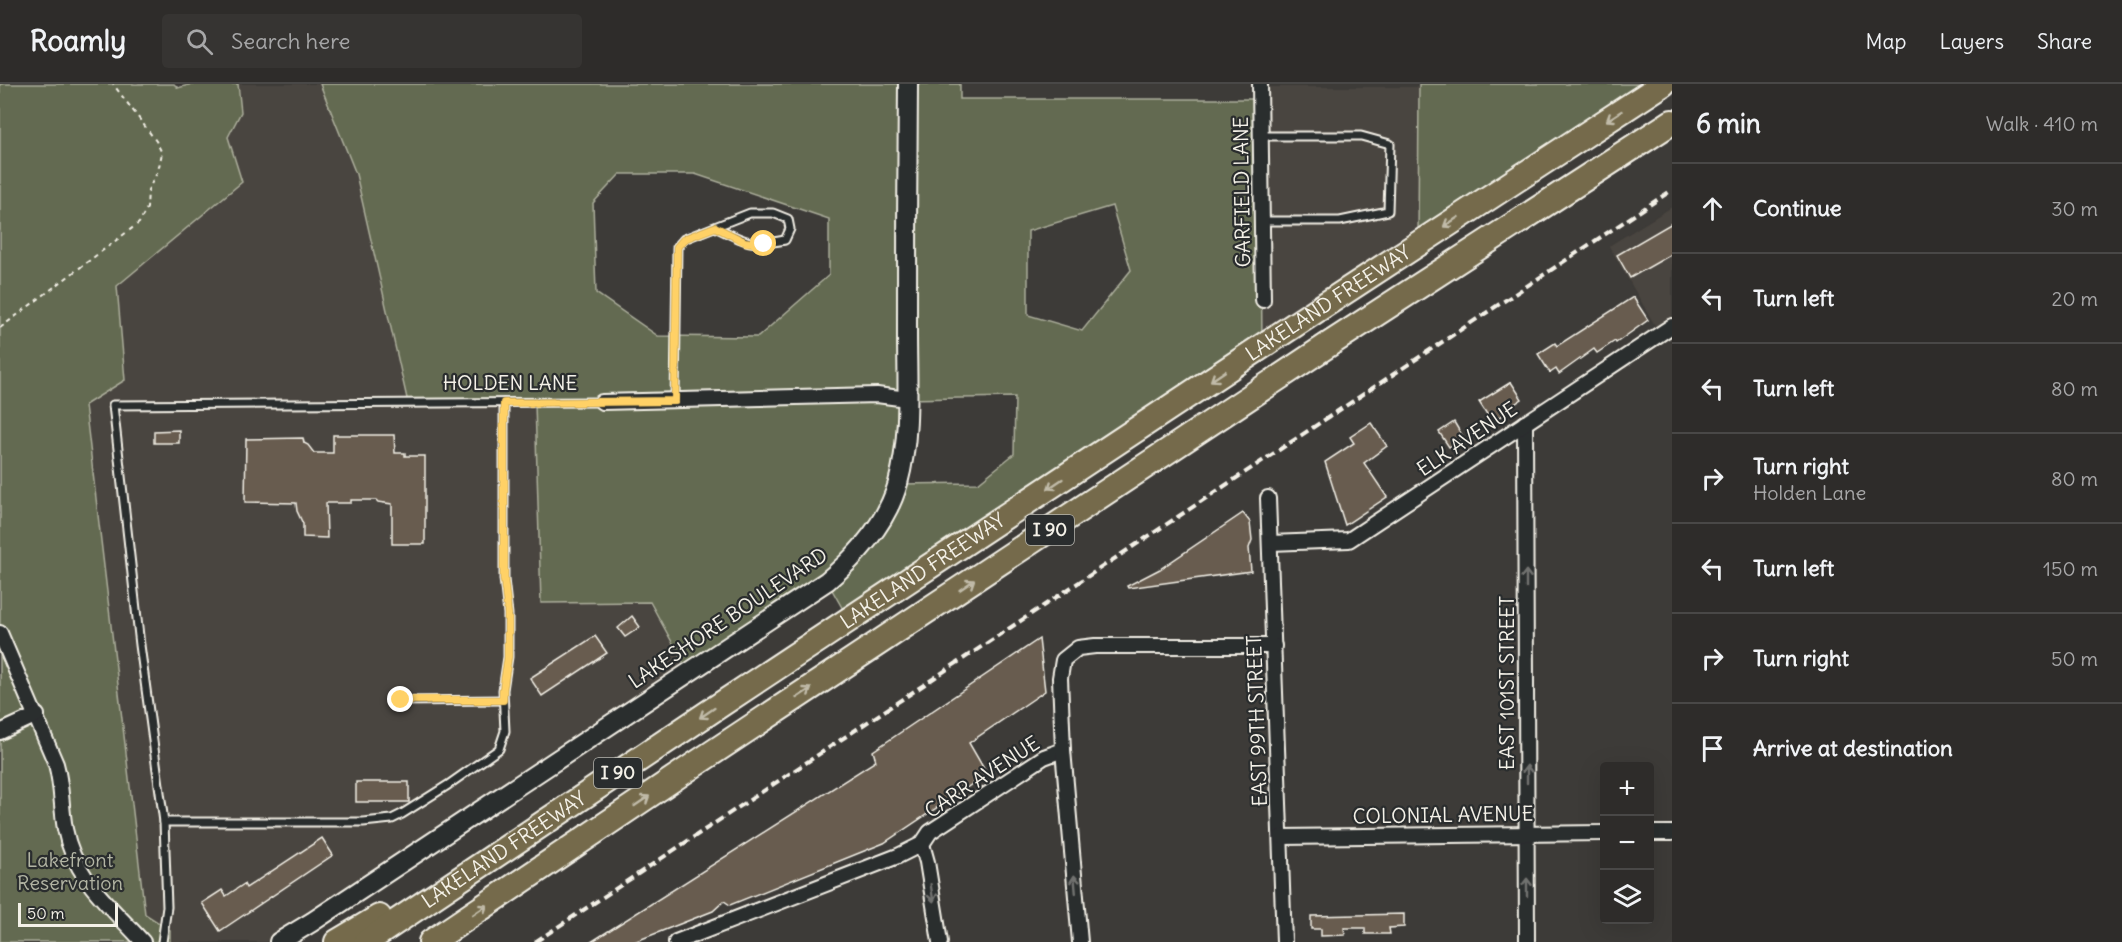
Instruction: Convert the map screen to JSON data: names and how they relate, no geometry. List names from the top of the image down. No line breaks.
{"streets":{"highway":["LAKELAND FREEWAY","I 90"],"street":["GARFIELD LANE","HOLDEN LANE","ELK AVENUE","LAKESHORE BOULEVARD","EAST 101ST STREET","EAST 99TH STREET","CARR AVENUE","COLONIAL AVENUE"]},"crossings":[["HOLDEN LANE","LAKESHORE BOULEVARD"],["ELK AVENUE","EAST 101ST STREET"],["ELK AVENUE","EAST 99TH STREET"],["EAST 101ST STREET","COLONIAL AVENUE"],["EAST 99TH STREET","CARR AVENUE"],["EAST 99TH STREET","COLONIAL AVENUE"]],"one_way":["EAST 101ST STREET"],"parks":["Lakefront Reservation"],"scale_bar":"50 m","page":{"header":"Roamly","search":"Search here","nav":["Map","Layers","Share"],"heading":["6 min","Walk · 410 m"],"list":[["Continue","30 m"],["Turn left","20 m"],["Turn left","80 m"],["Turn right","Holden Lane","80 m"],["Turn left","150 m"],["Turn right","50 m"],"Arrive at destination"],"map_buttons":["+","−"],"scale":"50 m"}}
